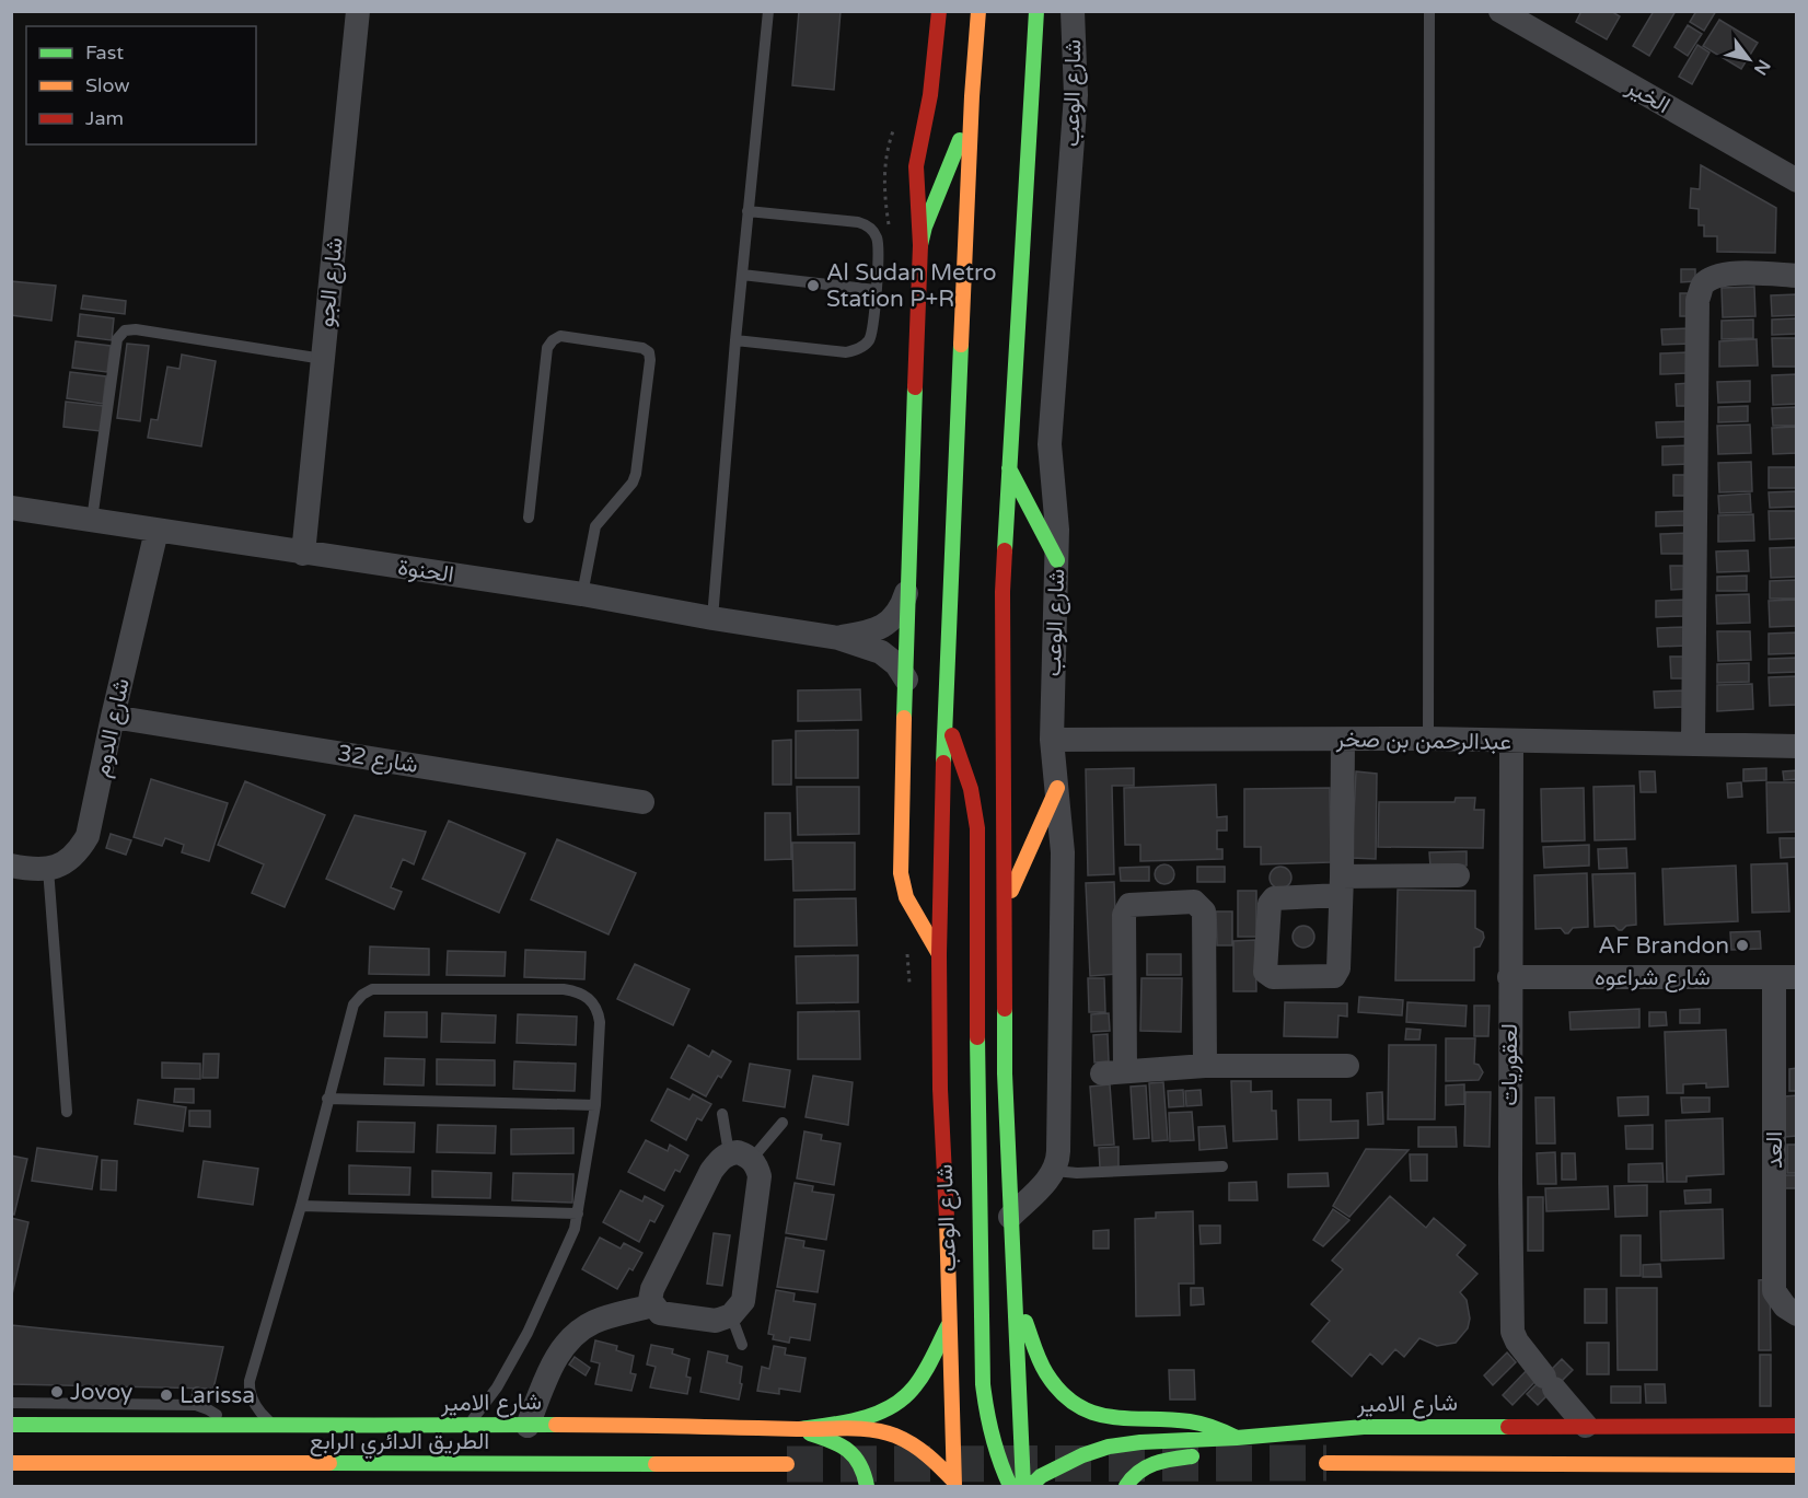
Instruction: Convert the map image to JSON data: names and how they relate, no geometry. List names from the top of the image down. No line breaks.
{"streets":{"main road":["شارع الوعب","شارع الامير","الطريق الدائري الرابع"],"street":["الخير","شارع الجو","الحنوة","شارع الدوم","عبدالرحمن بن صخر","شارع 32","شارع شراعوه","لعقوريات","العد"]},"crossings":[["شارع الوعب","الحنوة"],["شارع الوعب","عبدالرحمن بن صخر"],["شارع الوعب","شارع الامير"],["شارع الجو","الحنوة"],["الحنوة","شارع الدوم"],["شارع الدوم","شارع 32"],["عبدالرحمن بن صخر","لعقوريات"],["شارع شراعوه","لعقوريات"],["شارع شراعوه","العد"],["لعقوريات","شارع الامير"]],"places":["Al Sudan Metro Station P+R","AF Brandon","Jovoy","Larissa"],"legend":["Fast","Slow","Jam"],"north":"bottom right"}
